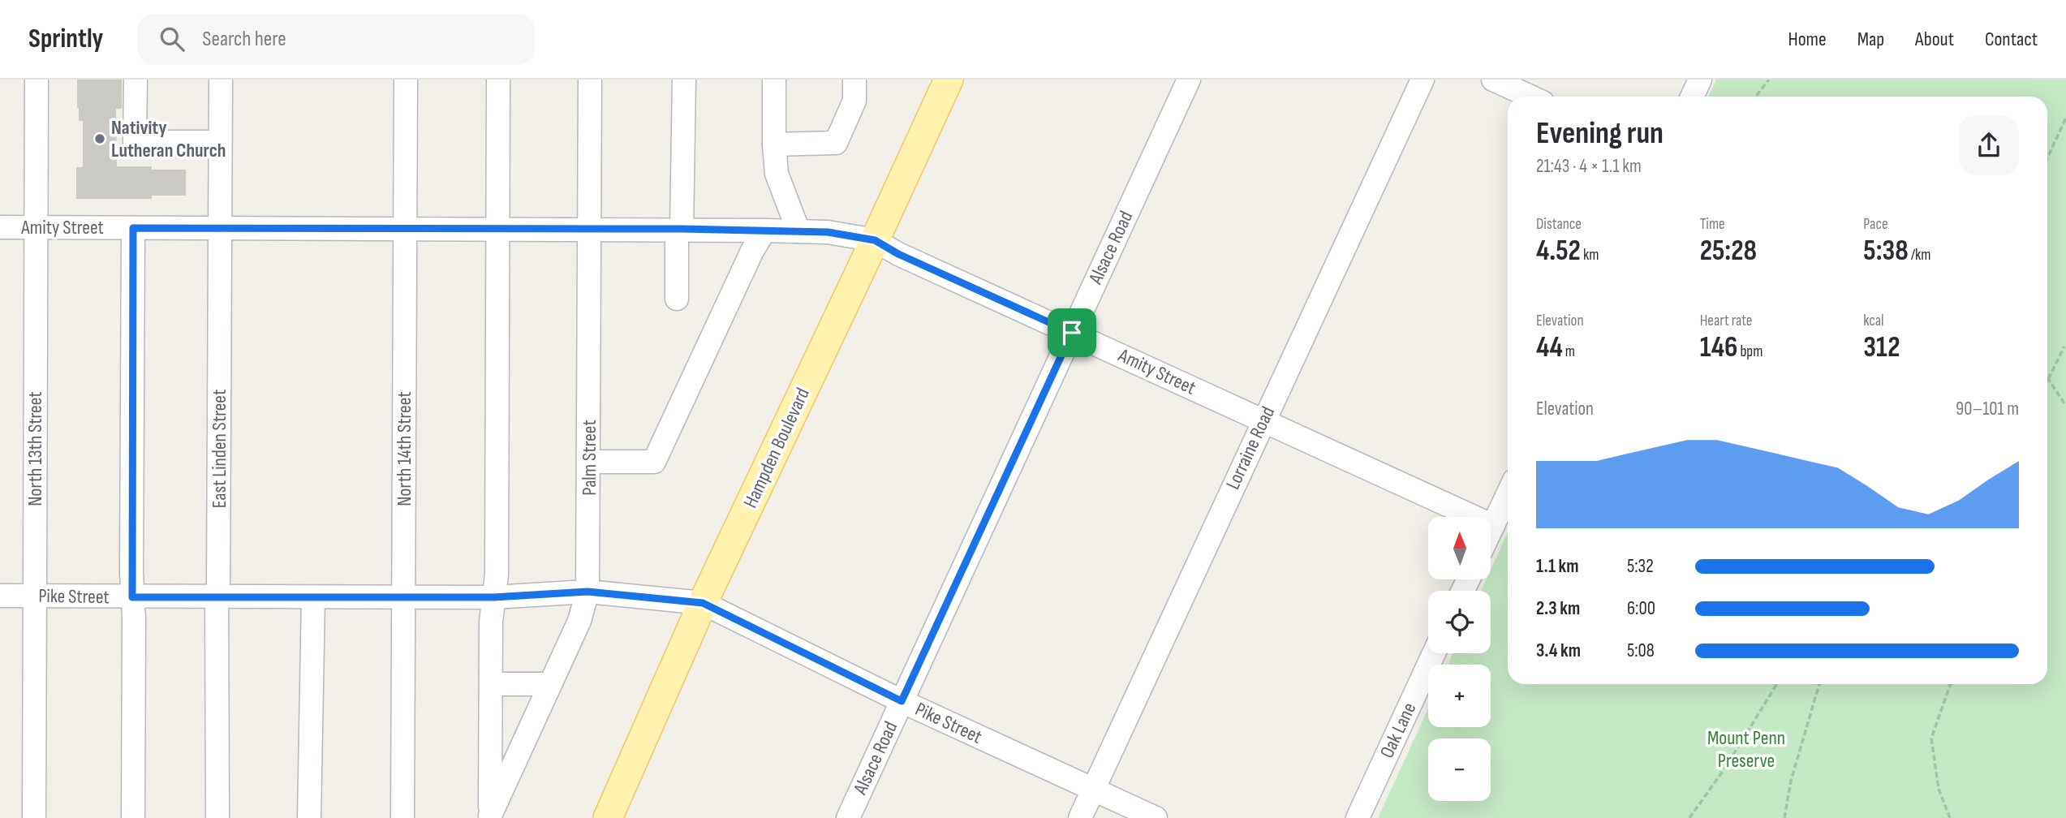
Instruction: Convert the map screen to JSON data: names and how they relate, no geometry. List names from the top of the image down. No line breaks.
{"streets":{"main road":["Hampden Boulevard"],"street":["Amity Street","Alsace Road","Lorraine Road","North 13th Street","East Linden Street","North 14th Street","Palm Street","Pike Street","Oak Lane"]},"crossings":[["Amity Street","Alsace Road"],["Amity Street","Hampden Boulevard"],["Amity Street","Lorraine Road"],["Amity Street","North 13th Street"],["Amity Street","East Linden Street"],["Amity Street","North 14th Street"],["Amity Street","Palm Street"],["Alsace Road","Pike Street"],["Hampden Boulevard","Pike Street"],["Lorraine Road","Pike Street"],["North 13th Street","Pike Street"],["East Linden Street","Pike Street"],["North 14th Street","Pike Street"],["Palm Street","Pike Street"]],"parks":["Mount Penn Preserve"],"places":["Nativity Lutheran Church"],"north":"top","page":{"header":"Sprintly","search":"Search here","nav":["Home","Map","About","Contact"],"heading":["Evening run","21:43 · 4 × 1.1 km"],"stats":[["Distance","4.52 km"],["Time","25:28"],["Pace","5:38 /km"],["Elevation","44 m"],["Heart rate","146 bpm"],["kcal","312"]],"chart":["Elevation","90–101 m"],"map_buttons":["+","−"],"list":[{"name":"1.1 km","note":"5:32"},{"name":"2.3 km","note":"6:00"},{"name":"3.4 km","note":"5:08"}]}}
